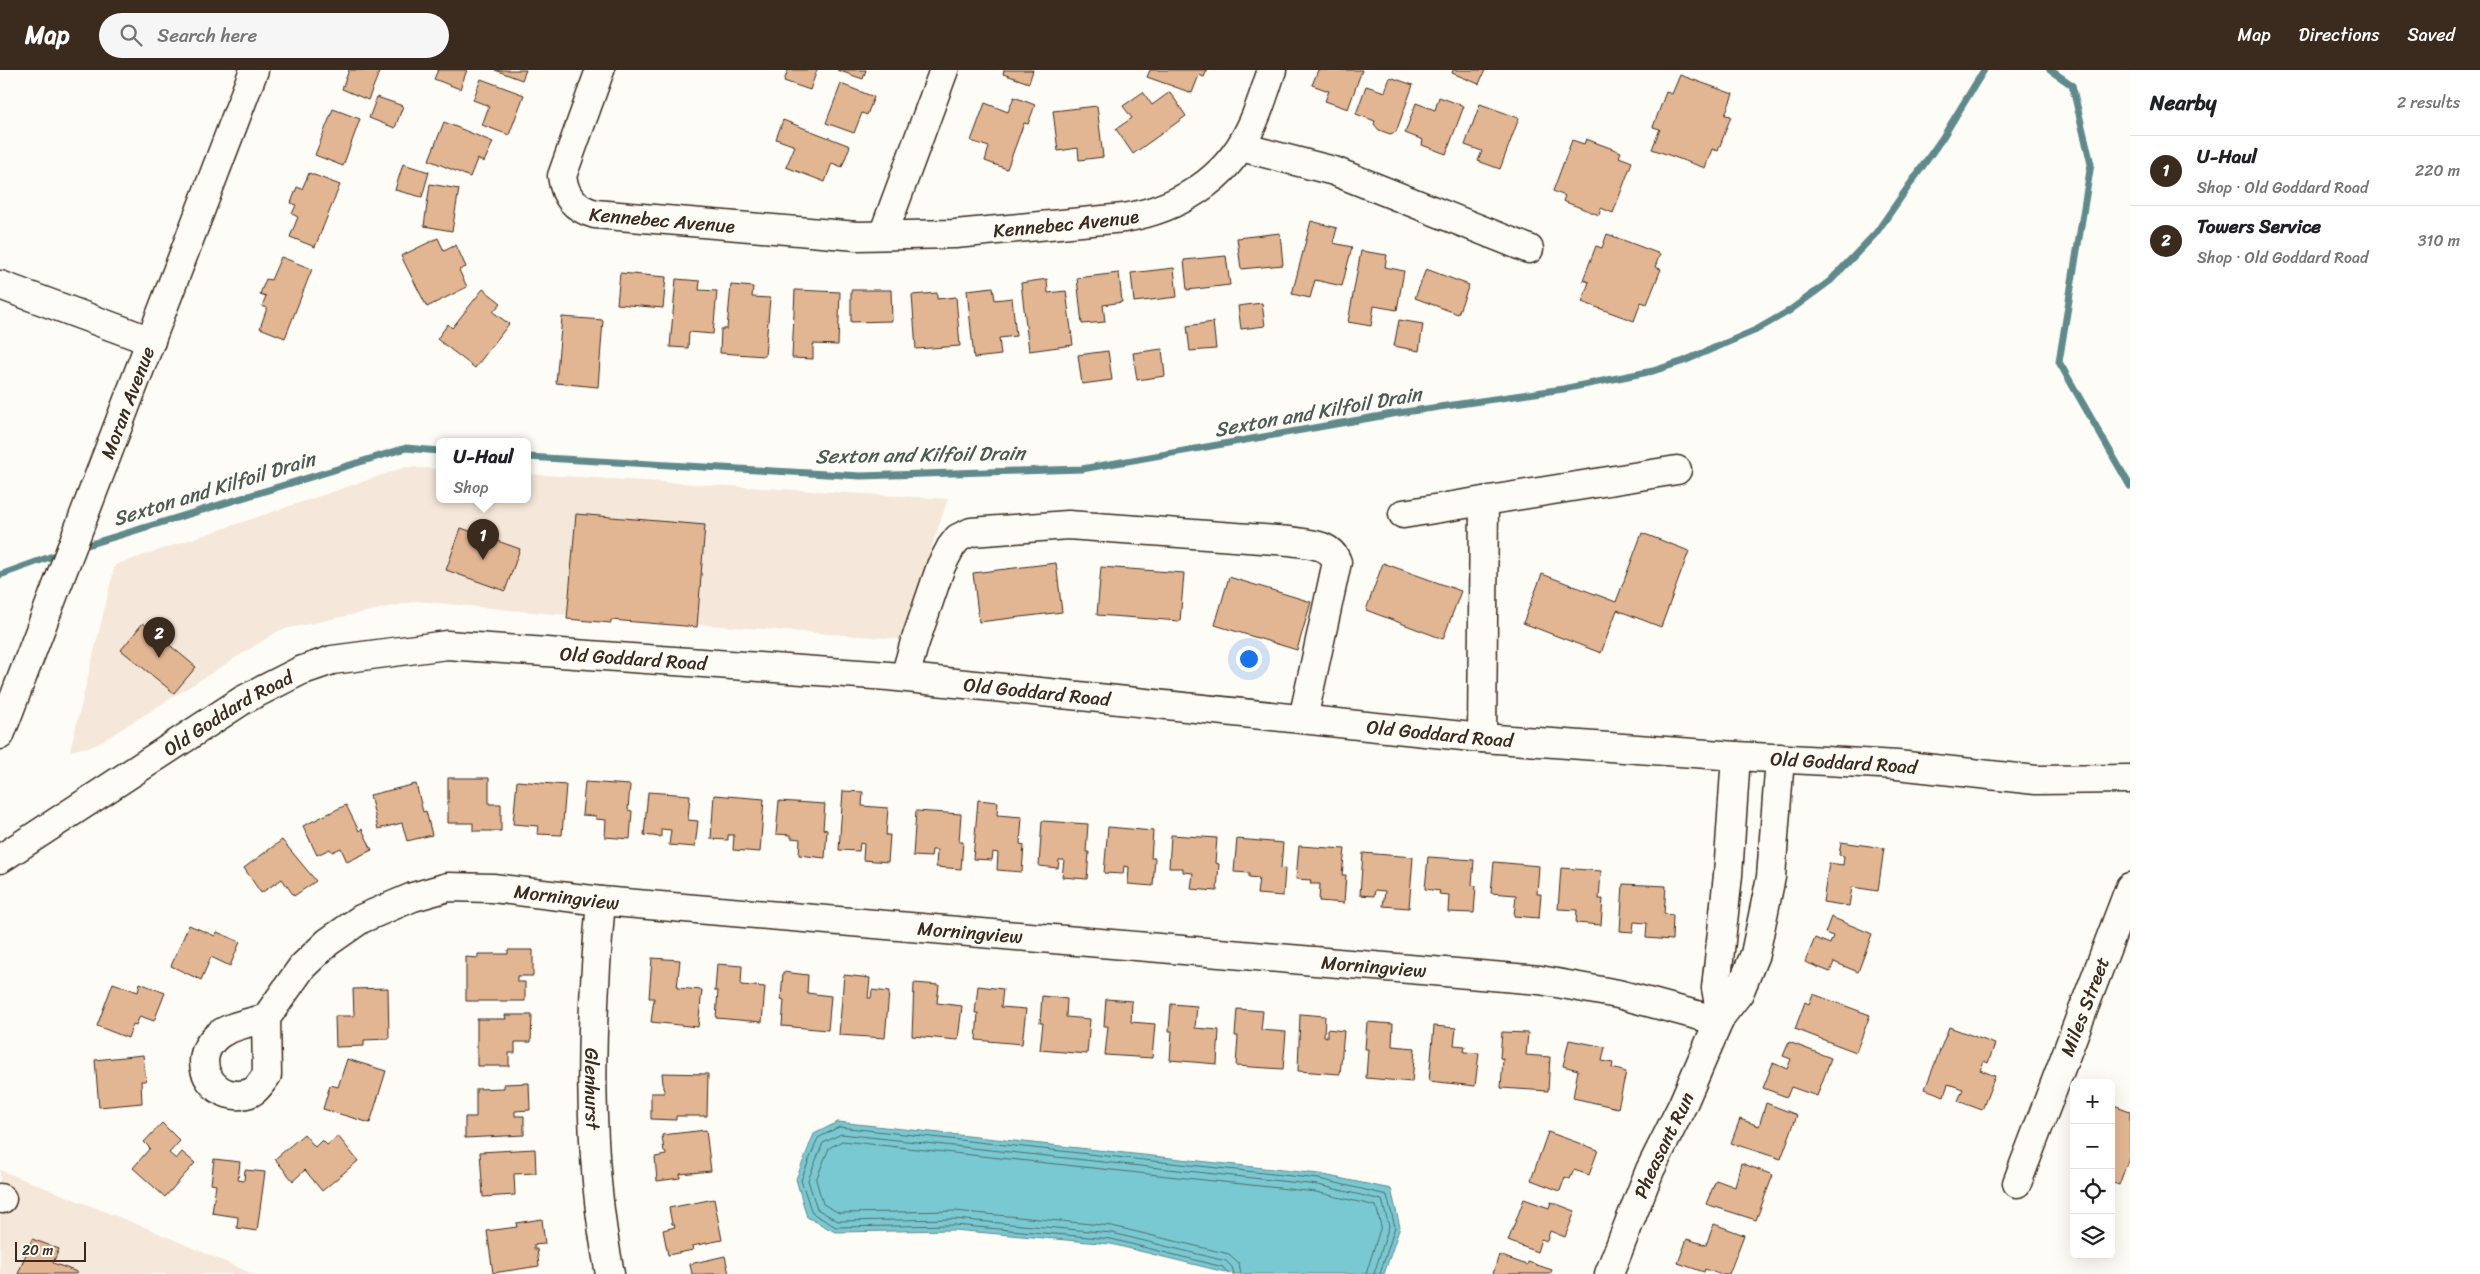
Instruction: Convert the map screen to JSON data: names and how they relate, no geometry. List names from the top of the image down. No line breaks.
{"streets":{"street":["Kennebec Avenue","Moran Avenue","Old Goddard Road","Morningview","Miles Street","Glenhurst","Pheasant Run"]},"crossings":[["Old Goddard Road","Pheasant Run"],["Morningview","Glenhurst"],["Morningview","Pheasant Run"]],"water":["Sexton and Kilfoil Drain"],"scale_bar":"20 m","page":{"header":"Map","search":"Search here","nav":["Map","Directions","Saved"],"heading":["Nearby","2 results"],"list":[{"mark":"1","name":"U-Haul","note":"Shop · Old Goddard Road","value":"220 m"},{"mark":"2","name":"Towers Service","note":"Shop · Old Goddard Road","value":"310 m"}],"popup":["U-Haul","Shop"],"pins":["1","2"],"map_buttons":["+","−"],"scale":"20 m"}}
